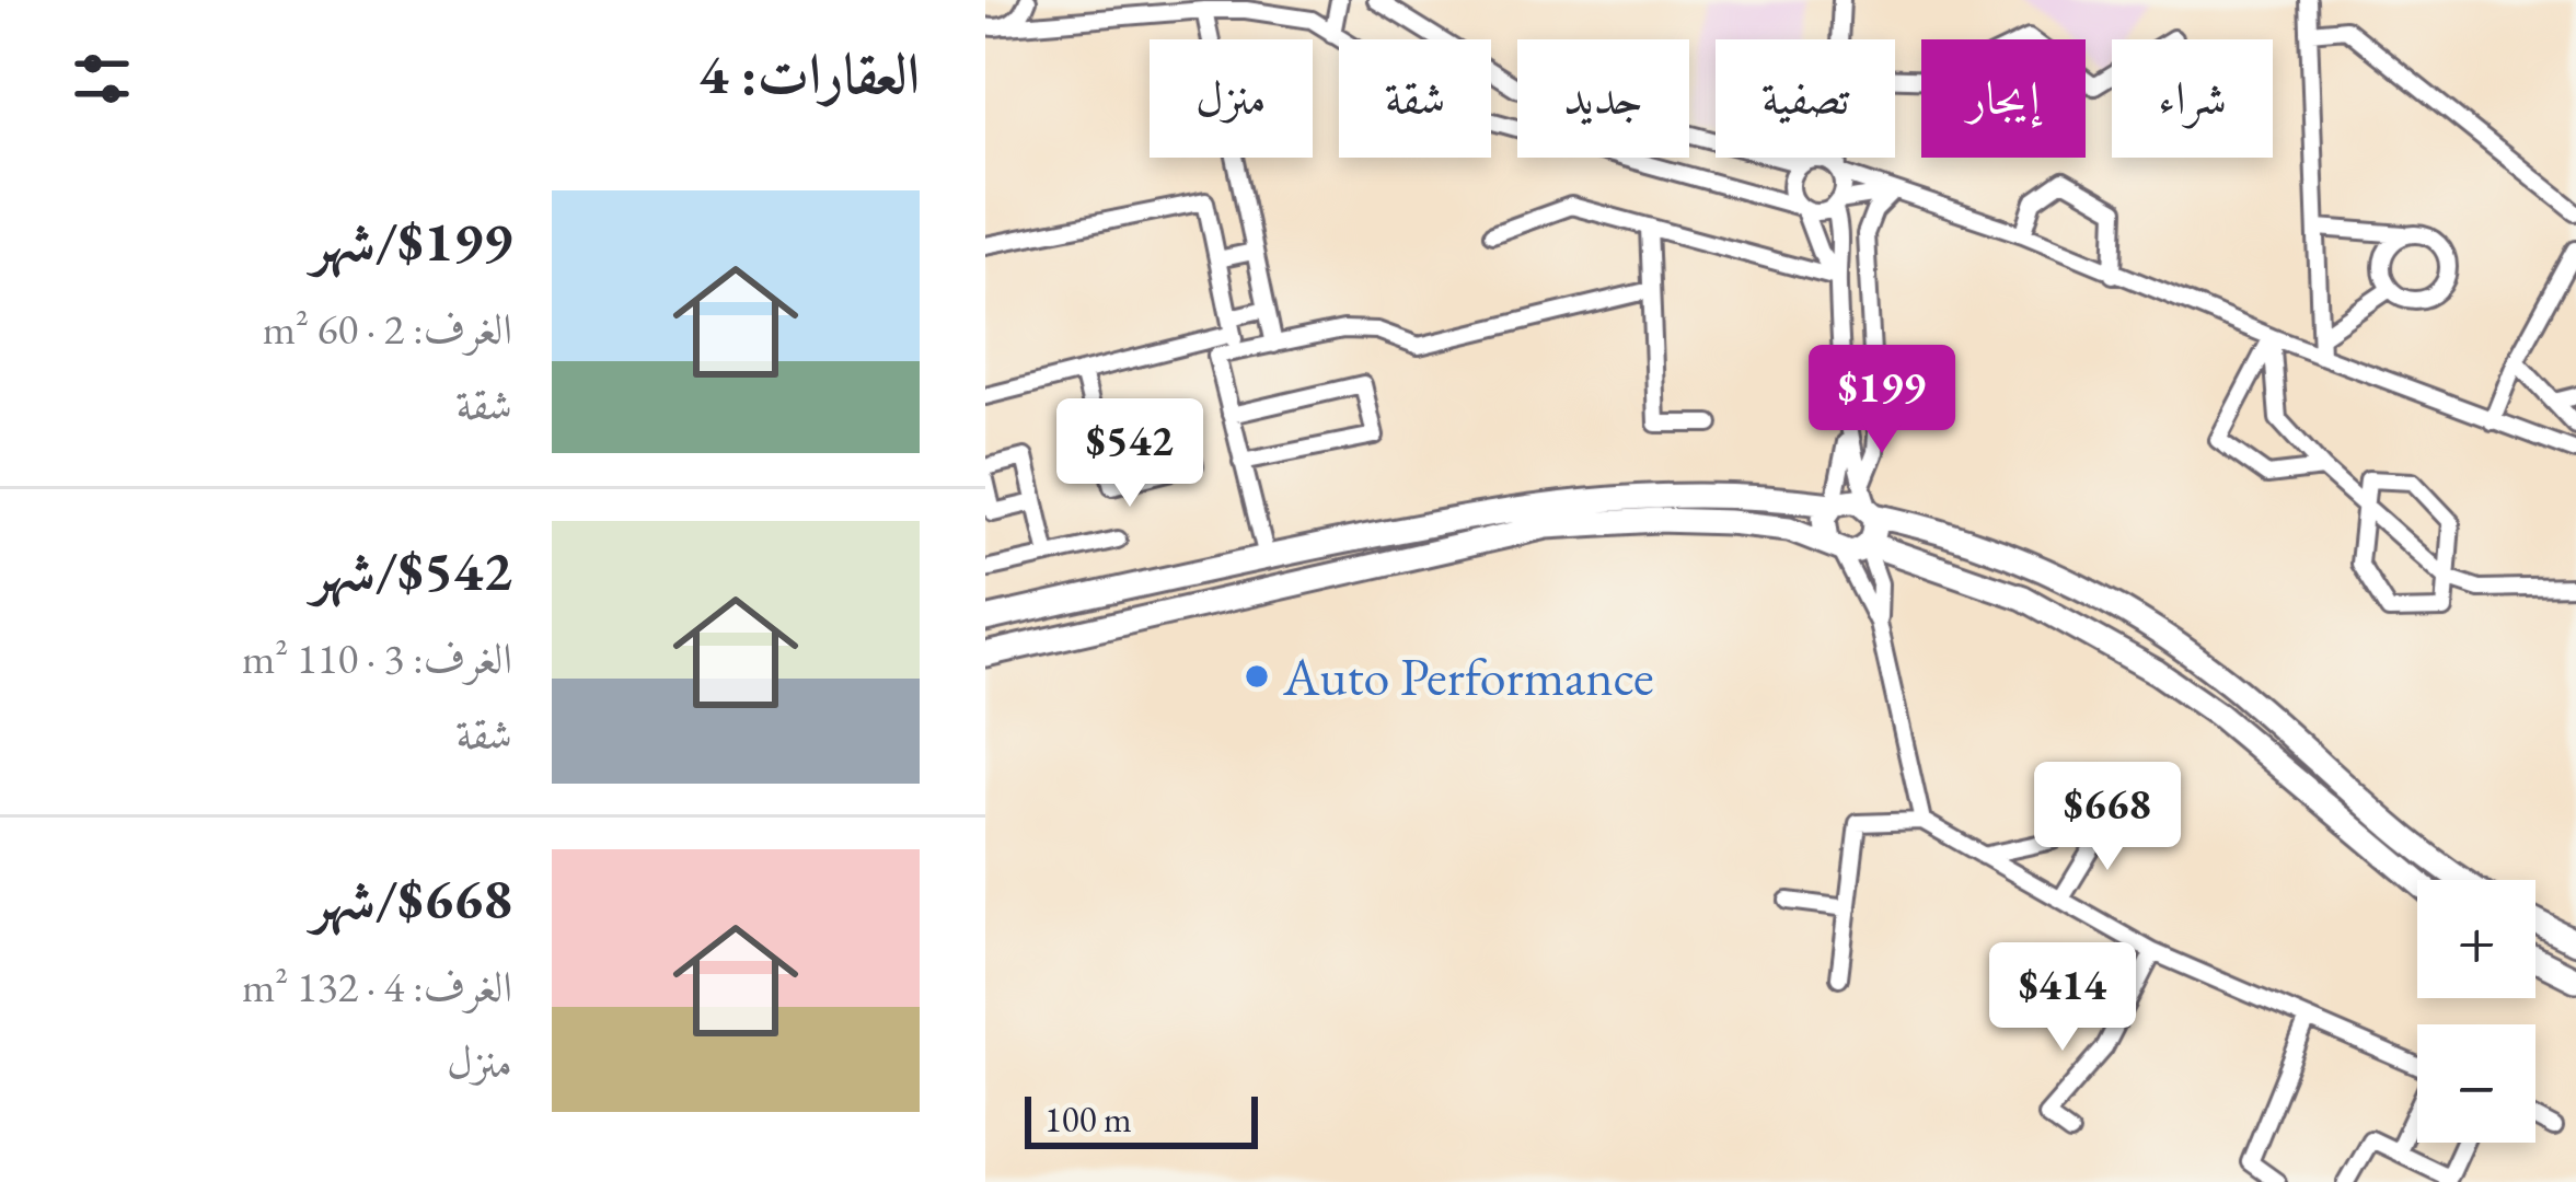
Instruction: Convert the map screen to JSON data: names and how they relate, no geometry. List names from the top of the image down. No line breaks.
{"places":["Auto Performance"],"scale_bar":"100 m","page":{"heading":"العقارات: 4","chip":["شراء","إيجار","تصفية","جديد","شقة","منزل"],"list":[{"name":"$199/شهر","note":"الغرف: 2 · 60 m² · شقة"},{"name":"$542/شهر","note":"الغرف: 3 · 110 m² · شقة"},{"name":"$668/شهر","note":"الغرف: 4 · 132 m² · منزل"}],"price":["$199","$542","$668","$414"],"map_buttons":["+","−"],"scale":"100 m"}}
